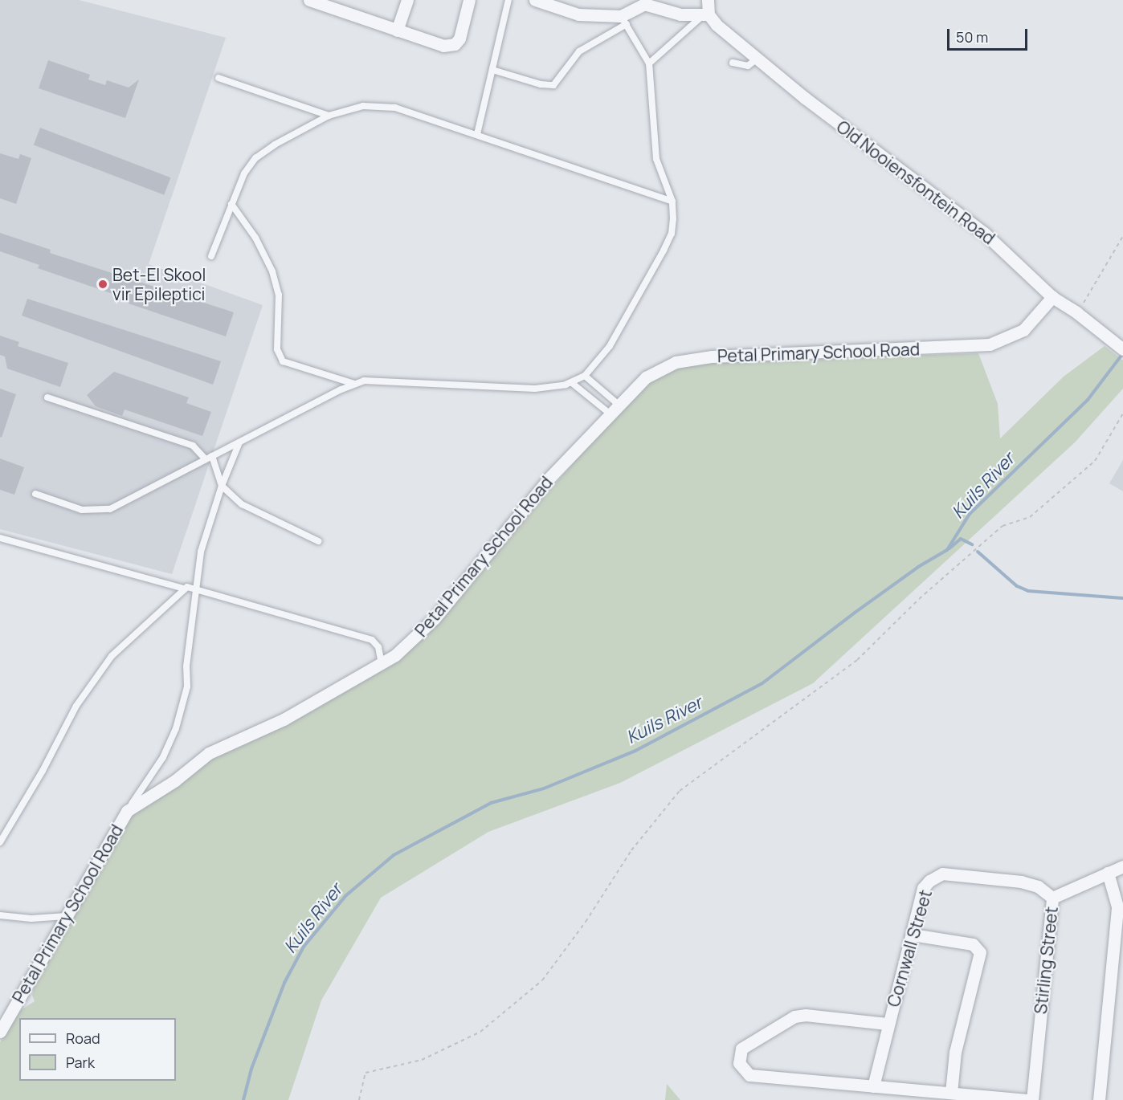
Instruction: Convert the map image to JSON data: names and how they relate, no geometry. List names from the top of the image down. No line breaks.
{"streets":{"street":["Old Nooiensfontein Road","Petal Primary School Road","Cornwall Street","Stirling Street"]},"crossings":[["Old Nooiensfontein Road","Petal Primary School Road"],["Cornwall Street","Stirling Street"]],"water":["Kuils River"],"places":["Bet-El Skool vir Epileptici"],"legend":["Road","Park"],"scale_bar":"50 m"}
